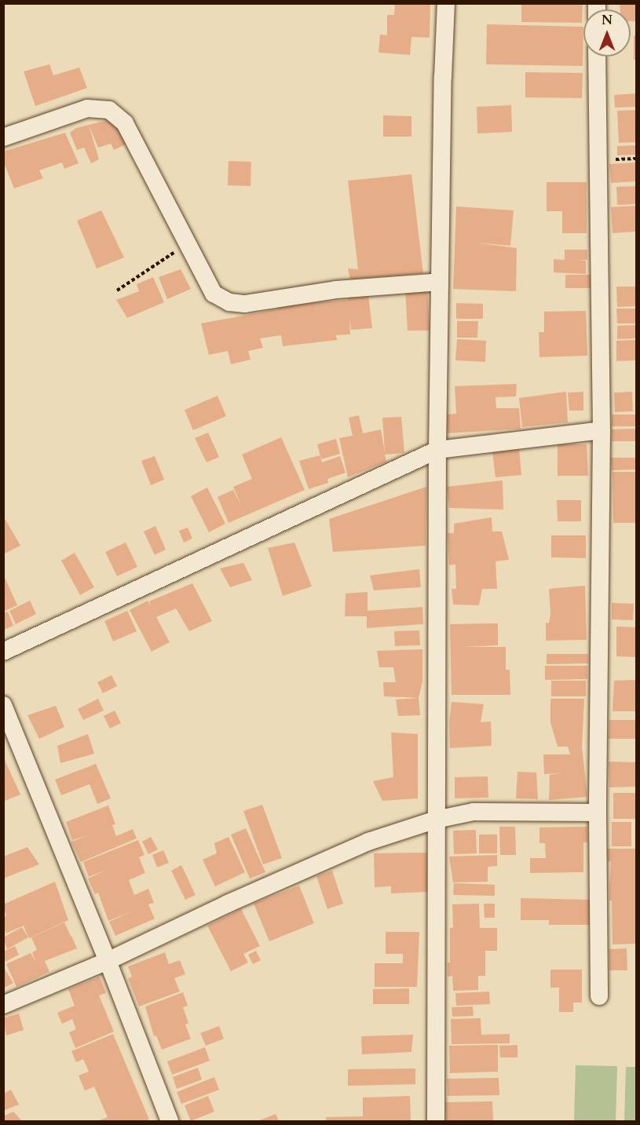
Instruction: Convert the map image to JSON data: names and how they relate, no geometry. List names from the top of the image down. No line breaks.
{"north":"top"}
